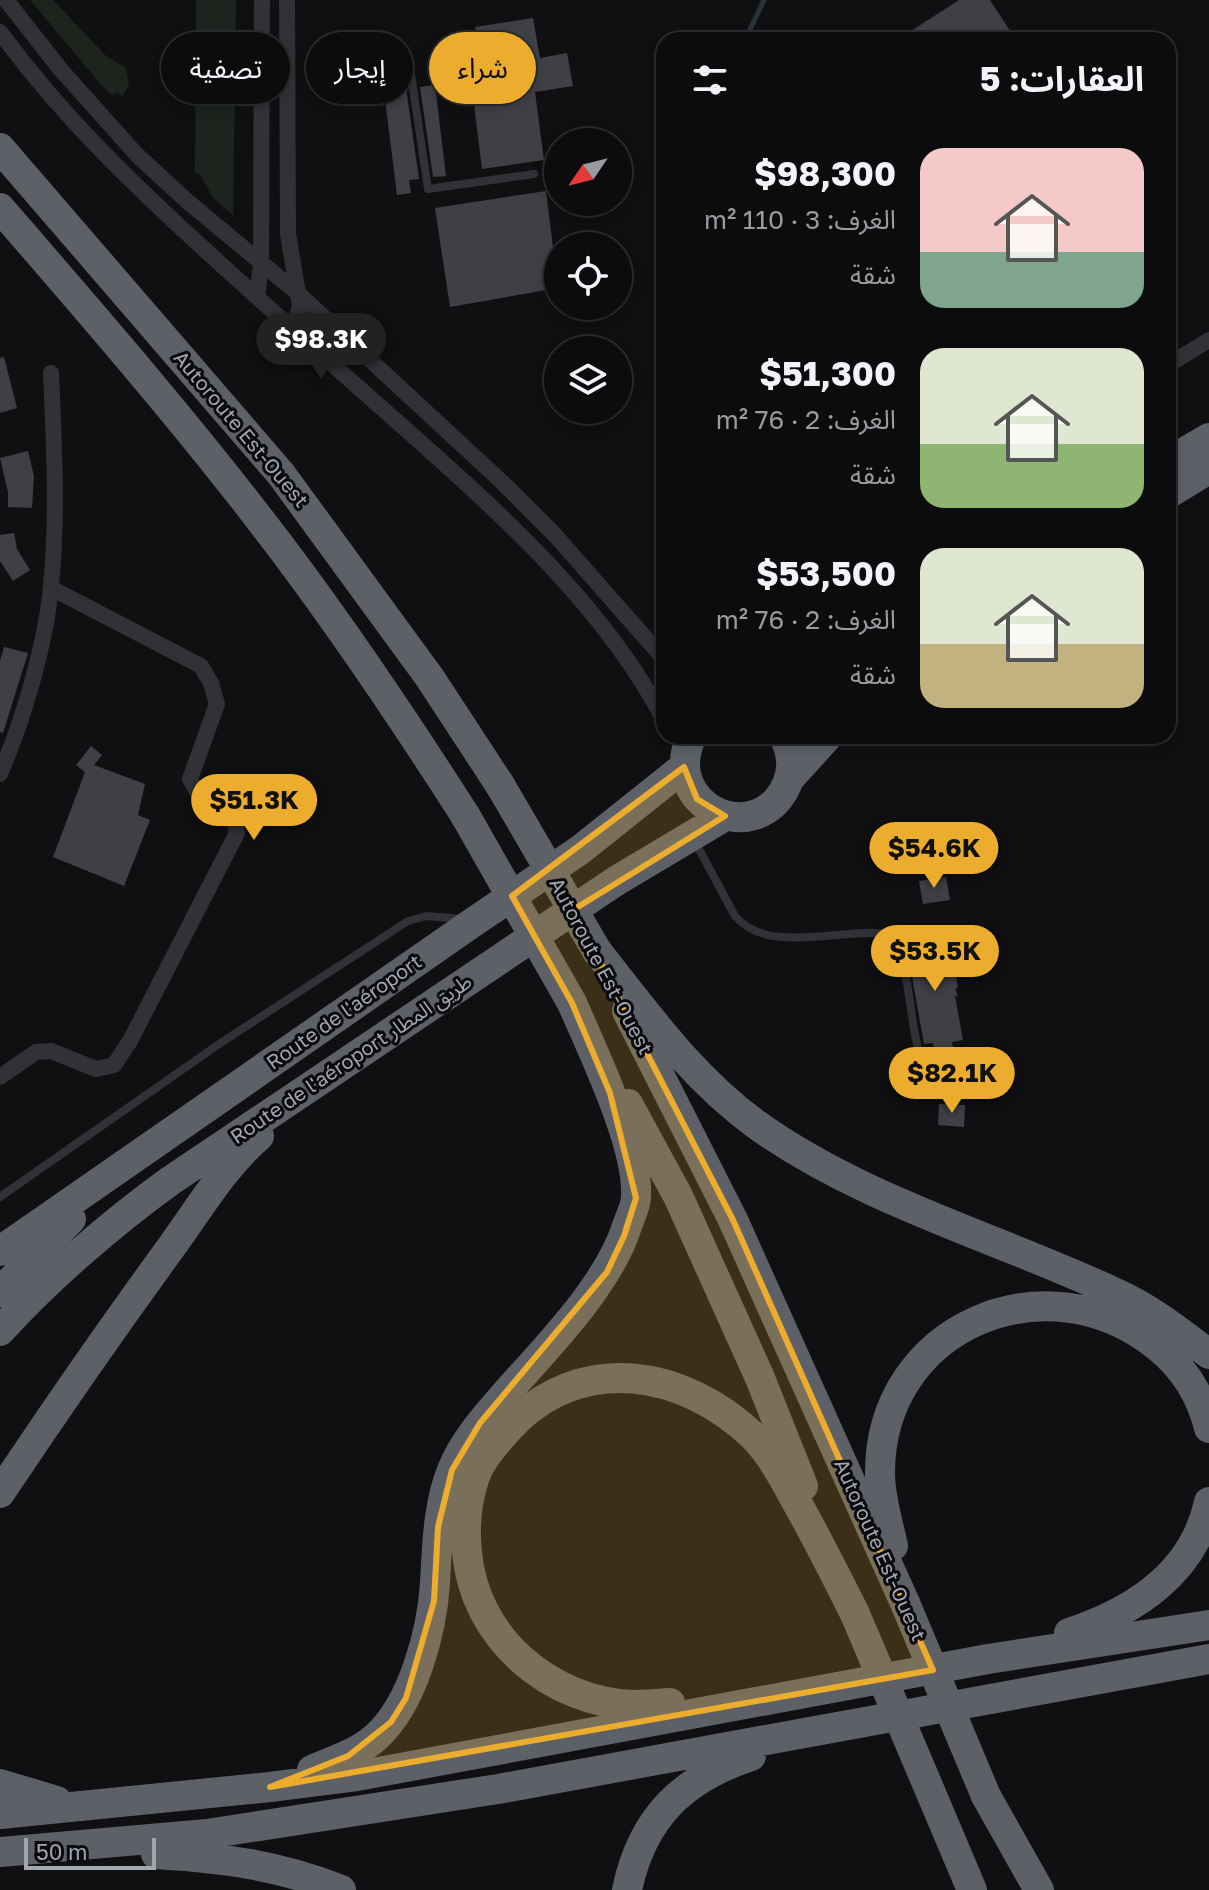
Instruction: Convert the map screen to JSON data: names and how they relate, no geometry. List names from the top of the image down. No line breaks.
{"streets":{"highway":["Autoroute Est-Ouest","Route de l'aéroport","Route de l'aéroport طريق المطار"]},"scale_bar":"50 m","north":"bottom left","page":{"chip":["شراء","إيجار","تصفية"],"heading":"العقارات: 5","list":[{"name":"$98,300","note":"الغرف: 3 · 110 m² · شقة"},{"name":"$51,300","note":"الغرف: 2 · 76 m² · شقة"},{"name":"$53,500","note":"الغرف: 2 · 76 m² · شقة"}],"price":["$98.3K","$51.3K","$54.6K","$53.5K","$82.1K"],"scale":"50 m"}}
